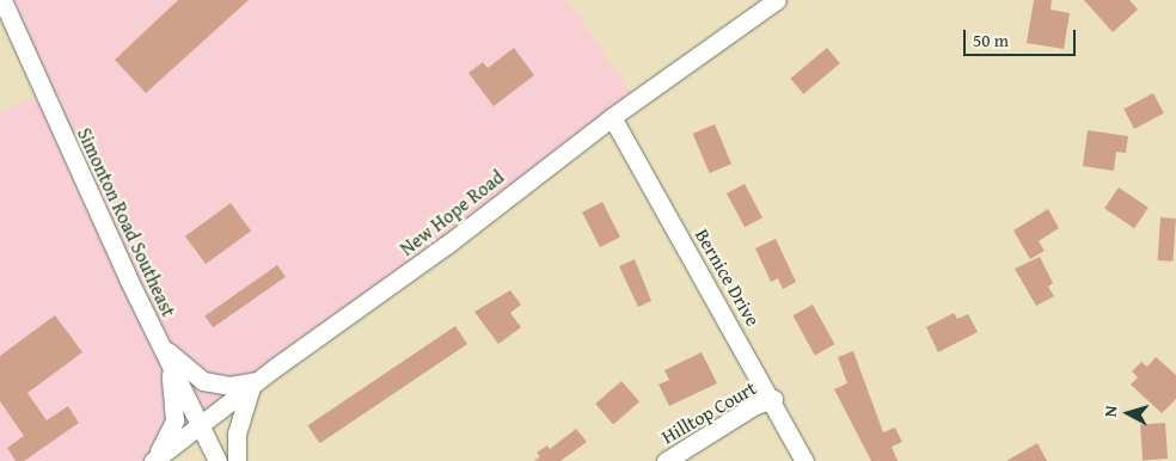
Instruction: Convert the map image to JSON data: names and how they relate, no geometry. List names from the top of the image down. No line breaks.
{"streets":{"street":["New Hope Road","Simonton Road Southeast","Bernice Drive","Hilltop Court"]},"crossings":[["New Hope Road","Simonton Road Southeast"],["New Hope Road","Bernice Drive"],["Bernice Drive","Hilltop Court"]],"scale_bar":"50 m","north":"left"}
